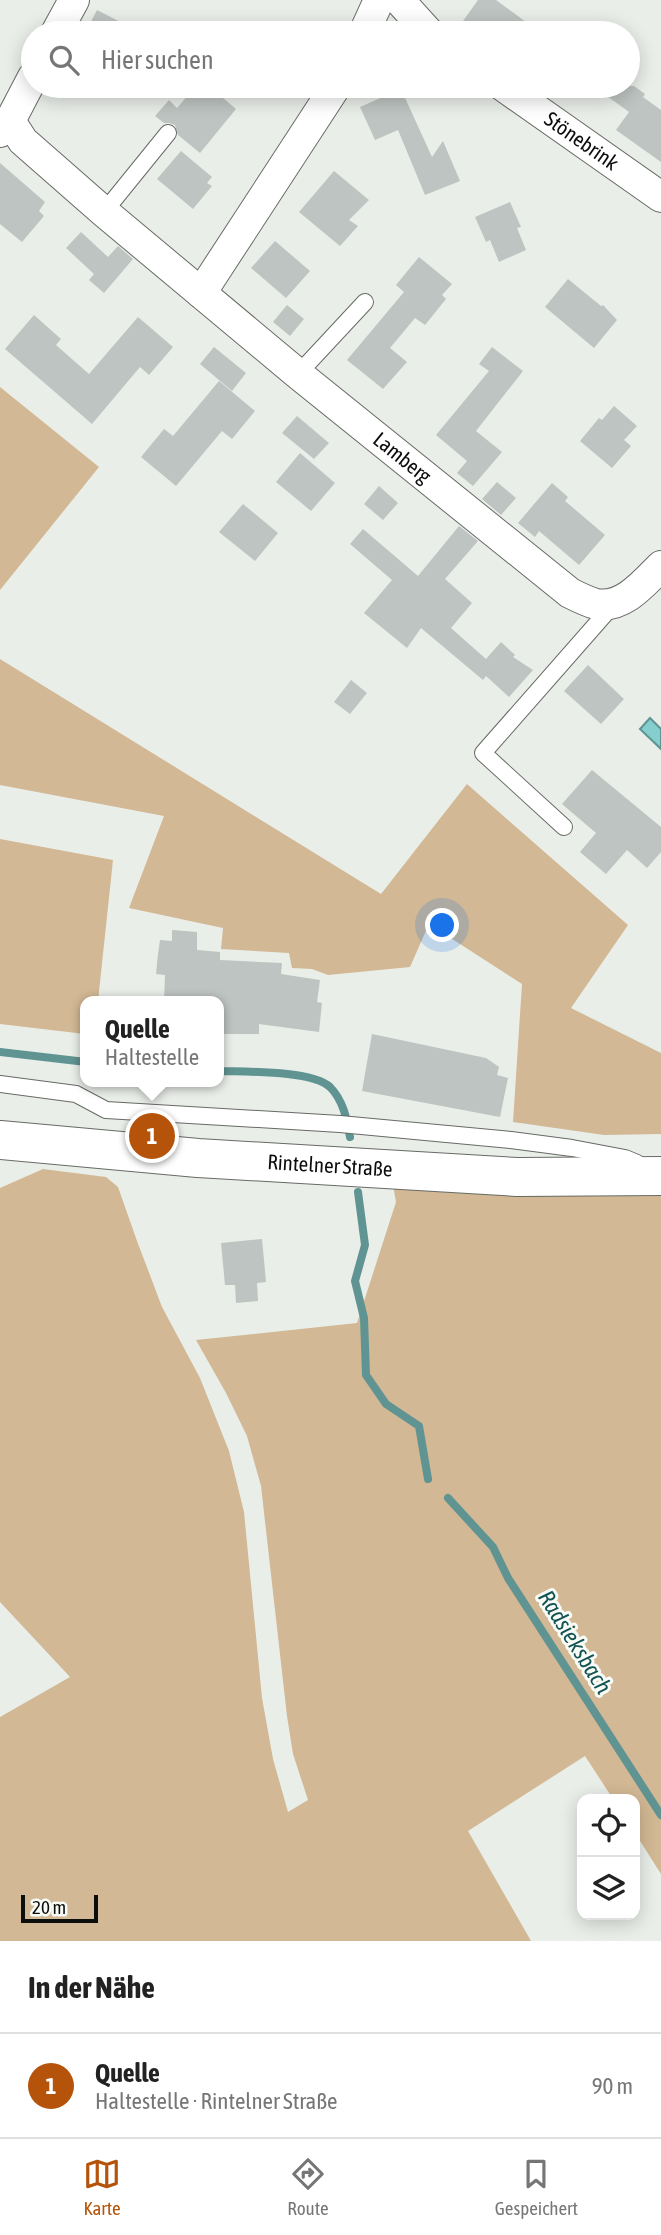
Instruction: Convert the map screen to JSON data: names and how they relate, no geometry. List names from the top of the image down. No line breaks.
{"streets":{"main road":["Rintelner Straße"],"street":["Stönebrink","Lamberg"]},"water":["Radsieksbach"],"scale_bar":"20 m","page":{"search":"Hier suchen","popup":["Quelle","Haltestelle"],"pins":"1","scale":"20 m","heading":"In der Nähe","list":[{"mark":"1","name":"Quelle","note":"Haltestelle · Rintelner Straße","value":"90 m"}],"nav":["Karte","Route","Gespeichert"]}}
